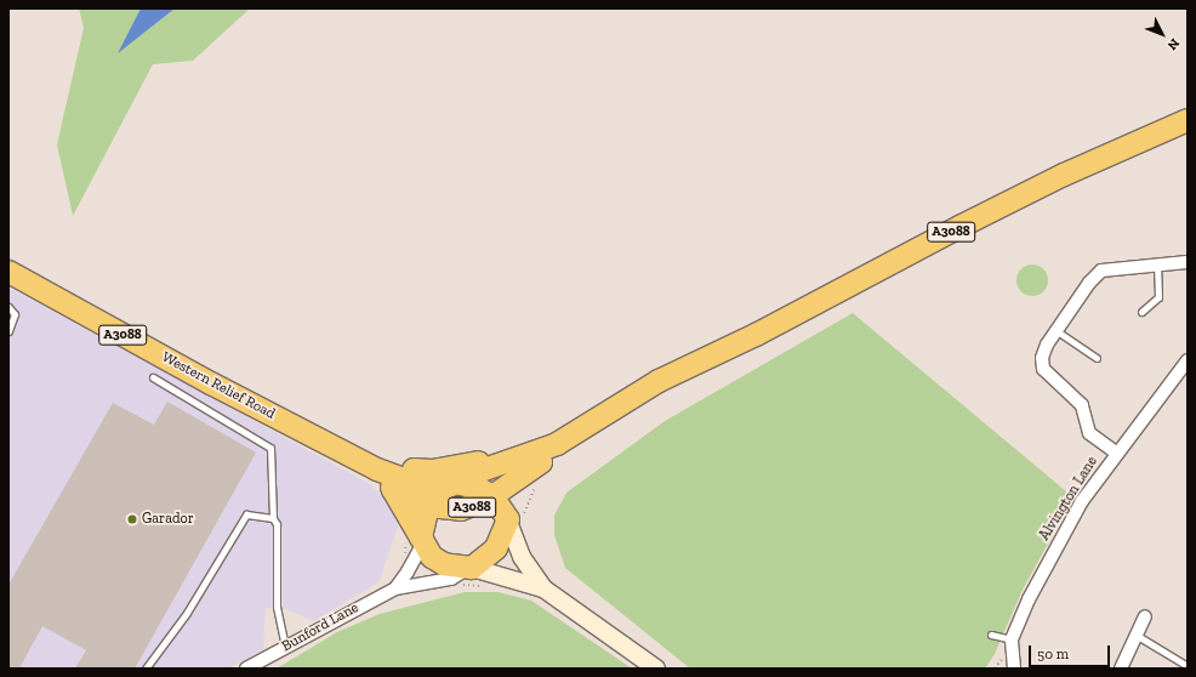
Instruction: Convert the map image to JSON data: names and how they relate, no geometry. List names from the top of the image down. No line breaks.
{"streets":{"highway":["A3088","Western Relief Road"],"street":["Alvington Lane","Bunford Lane"]},"crossings":[["A3088","Western Relief Road"],["Western Relief Road","Bunford Lane"]],"places":["Garador"],"scale_bar":"50 m","north":"bottom right"}
